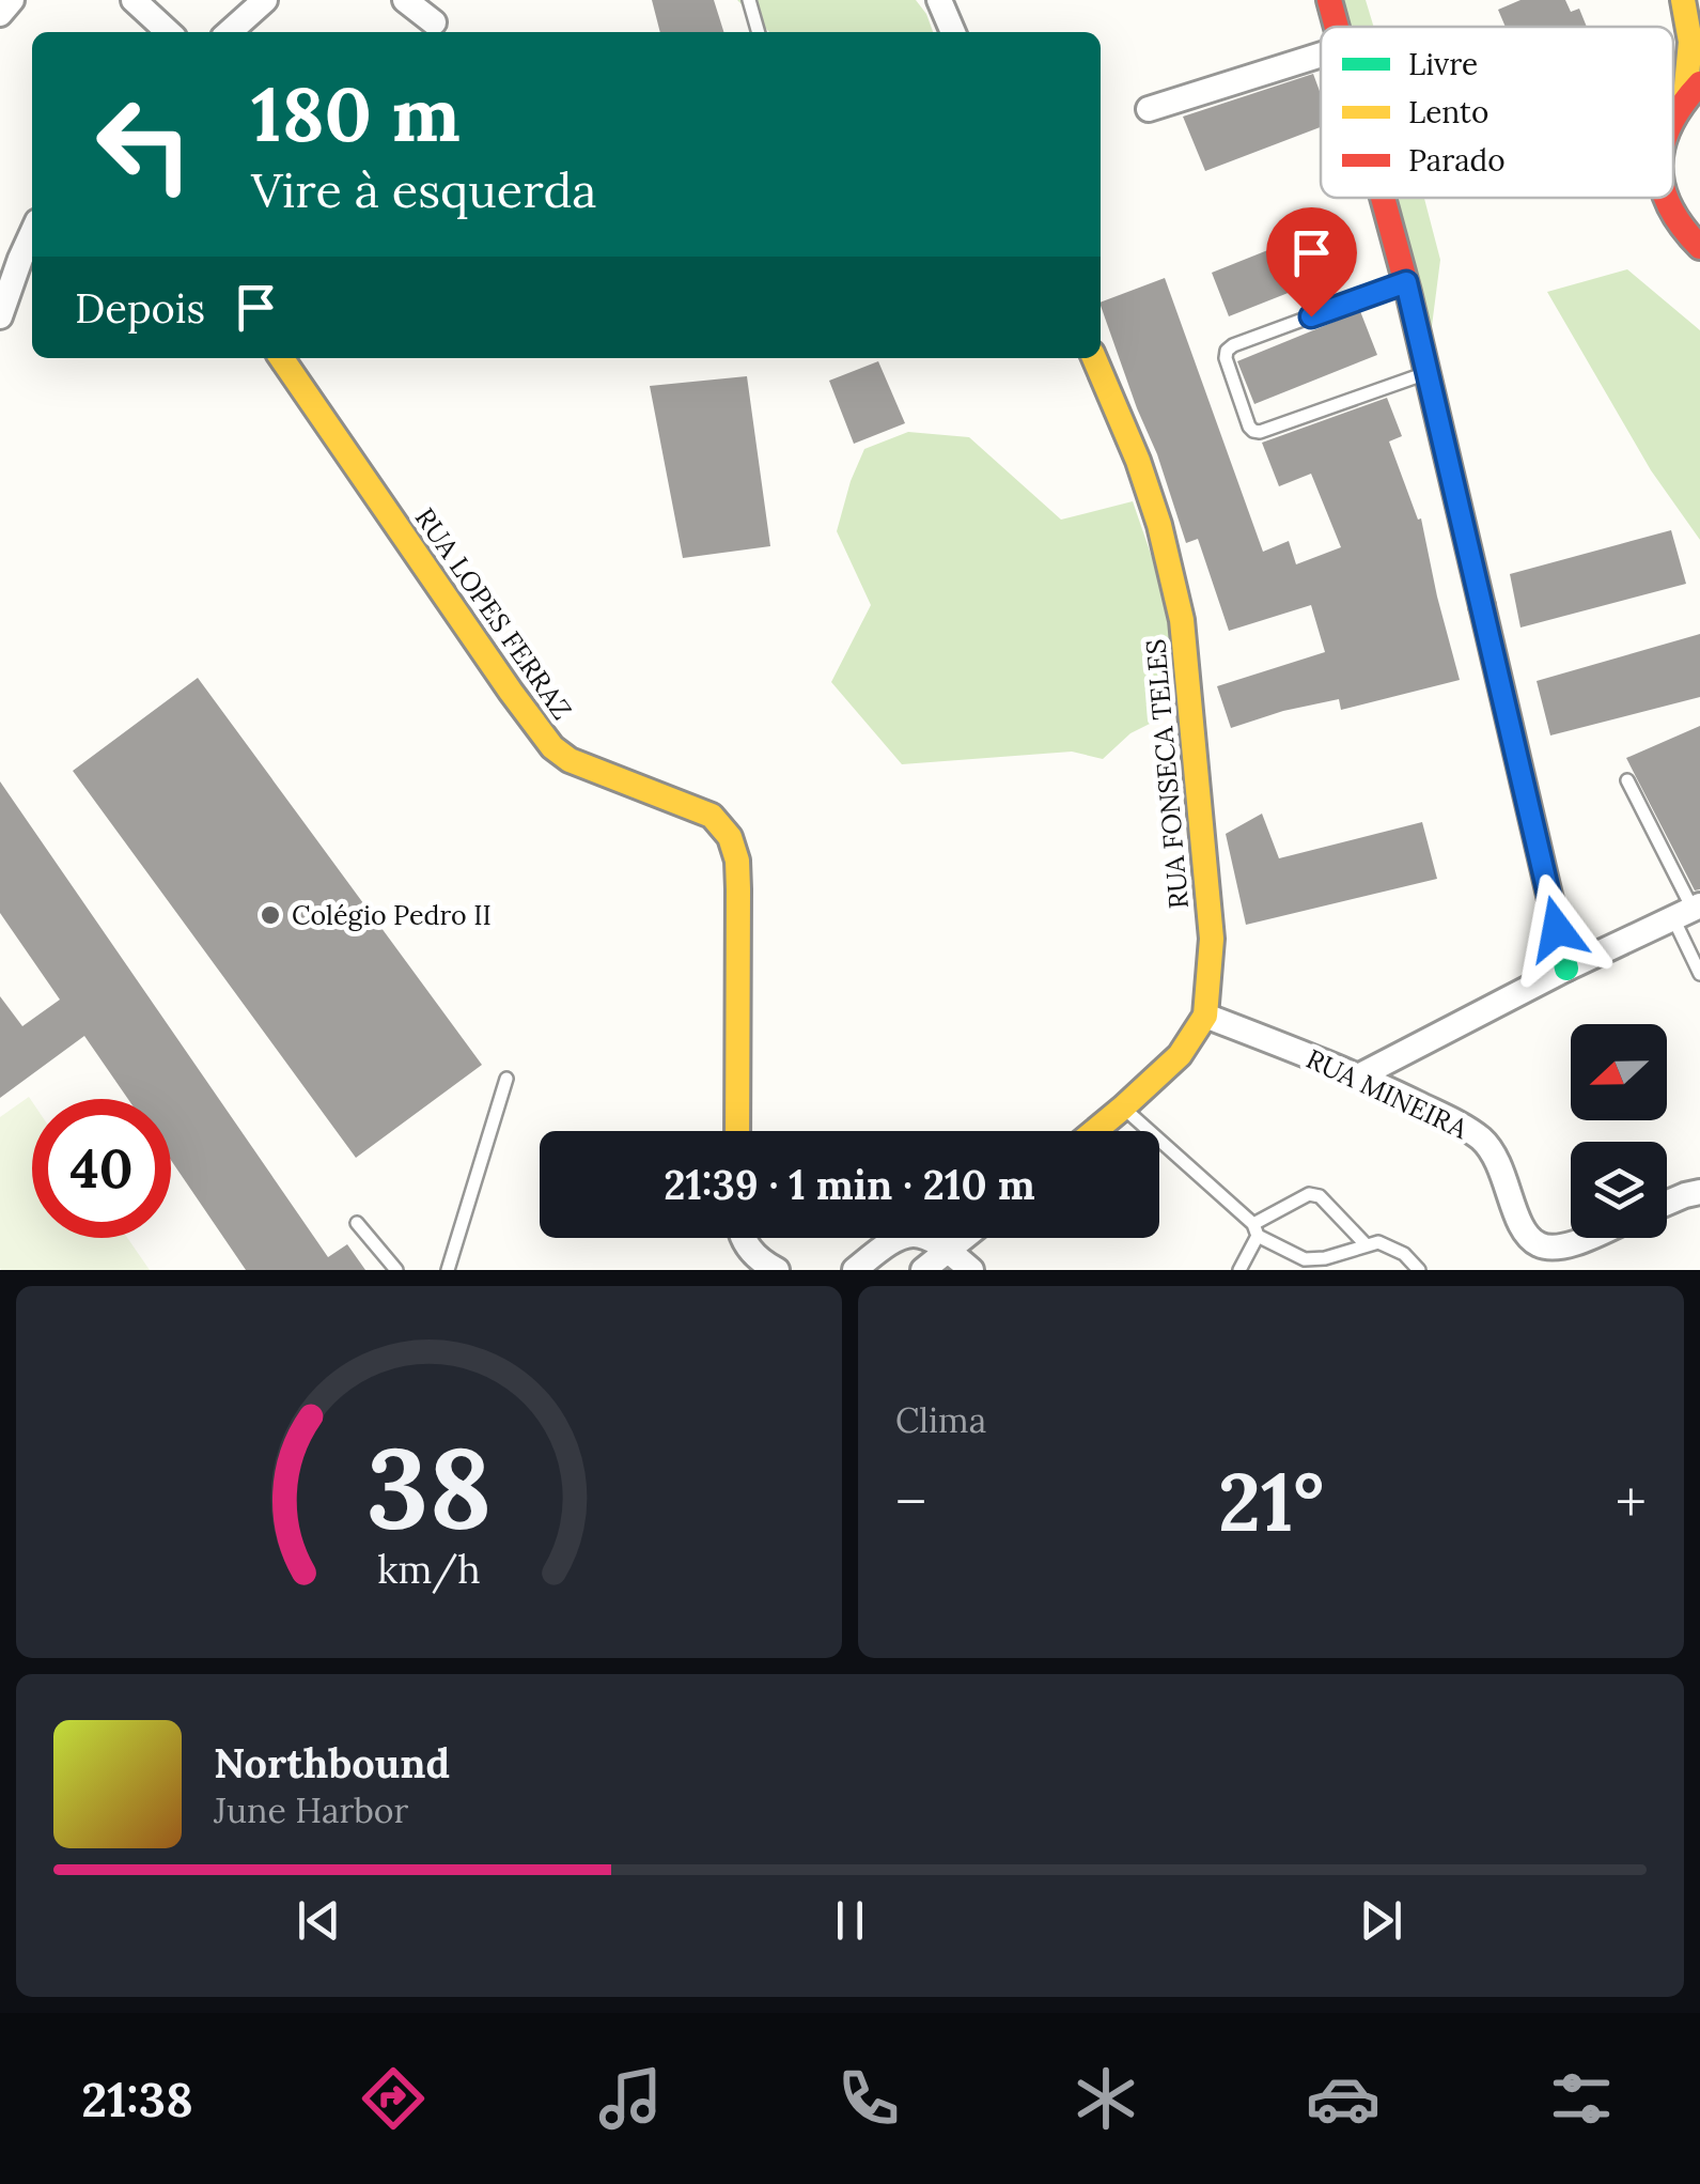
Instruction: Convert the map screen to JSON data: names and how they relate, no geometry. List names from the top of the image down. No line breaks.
{"streets":{"street":["RUA LOPES FERRAZ","RUA FONSECA TELES","RUA MINEIRA"]},"crossings":[["RUA FONSECA TELES","RUA MINEIRA"]],"places":["Colégio Pedro II"],"legend":["Livre","Lento","Parado"],"north":"left","page":{"turn":["180 m","Vire à esquerda"],"then":"Depois","limit":"40","trip":"21:39 · 1 min · 210 m","tile":"Clima","heat":["−","21°","+"],"song":["Northbound","June Harbor"],"tabs":"21:38","gauge":["38","km/h"]}}
